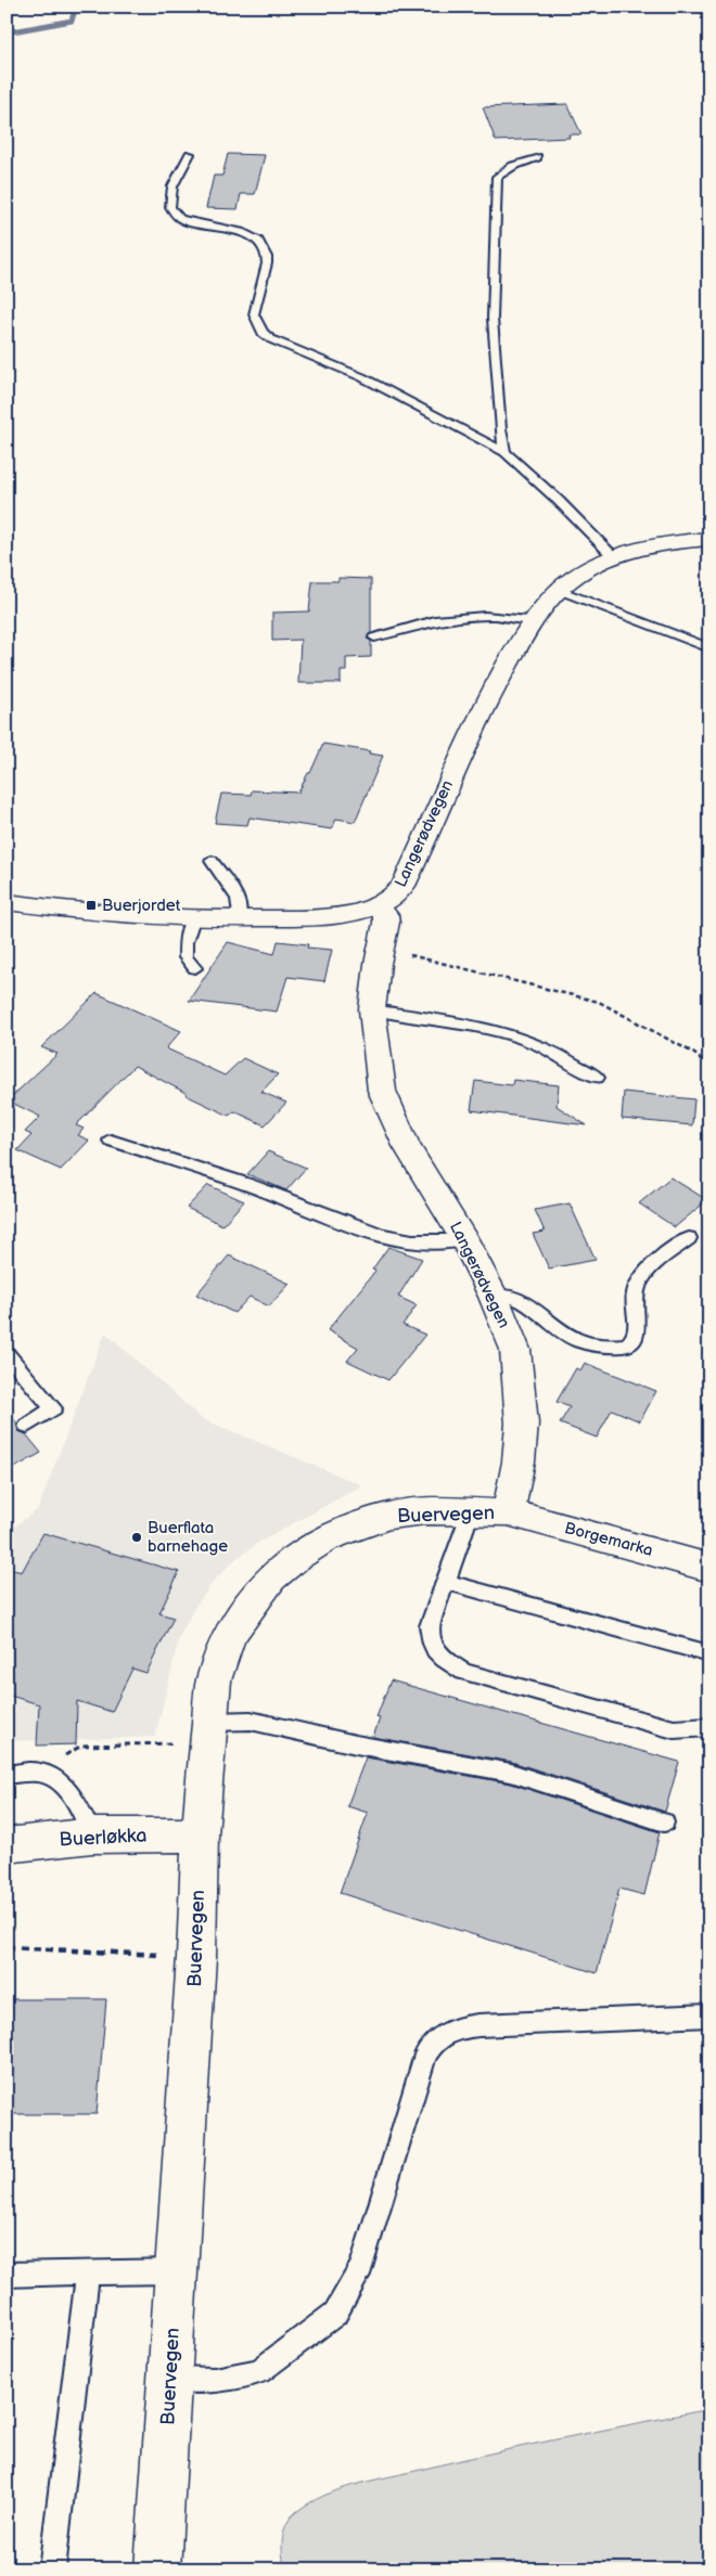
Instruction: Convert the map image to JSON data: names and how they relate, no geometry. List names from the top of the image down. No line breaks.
{"streets":{"street":["Langerødvegen","Buervegen","Borgemarka","Buerløkka"]},"crossings":[["Langerødvegen","Buervegen"],["Langerødvegen","Borgemarka"],["Buervegen","Borgemarka"],["Buervegen","Buerløkka"]],"places":{"transit":["Buerjordet"],"other":["Buerflata barnehage"]}}
